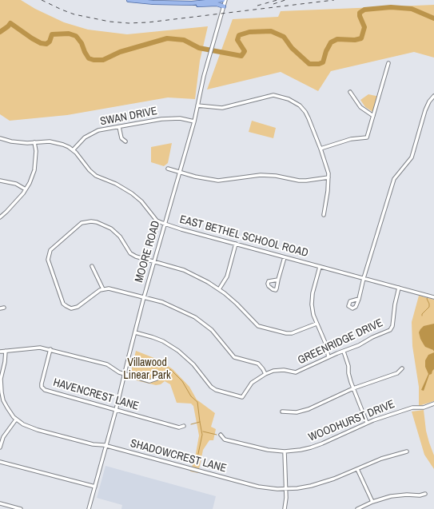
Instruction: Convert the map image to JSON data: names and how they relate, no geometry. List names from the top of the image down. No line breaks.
{"streets":{"street":["SWAN DRIVE","EAST BETHEL SCHOOL ROAD","MOORE ROAD","GREENRIDGE DRIVE","HAVENCREST LANE","WOODHURST DRIVE","SHADOWCREST LANE"]},"crossings":[["SWAN DRIVE","EAST BETHEL SCHOOL ROAD"],["SWAN DRIVE","MOORE ROAD"],["EAST BETHEL SCHOOL ROAD","MOORE ROAD"],["EAST BETHEL SCHOOL ROAD","GREENRIDGE DRIVE"],["MOORE ROAD","GREENRIDGE DRIVE"],["MOORE ROAD","HAVENCREST LANE"],["MOORE ROAD","SHADOWCREST LANE"]],"parks":["Villawood Linear Park"]}
